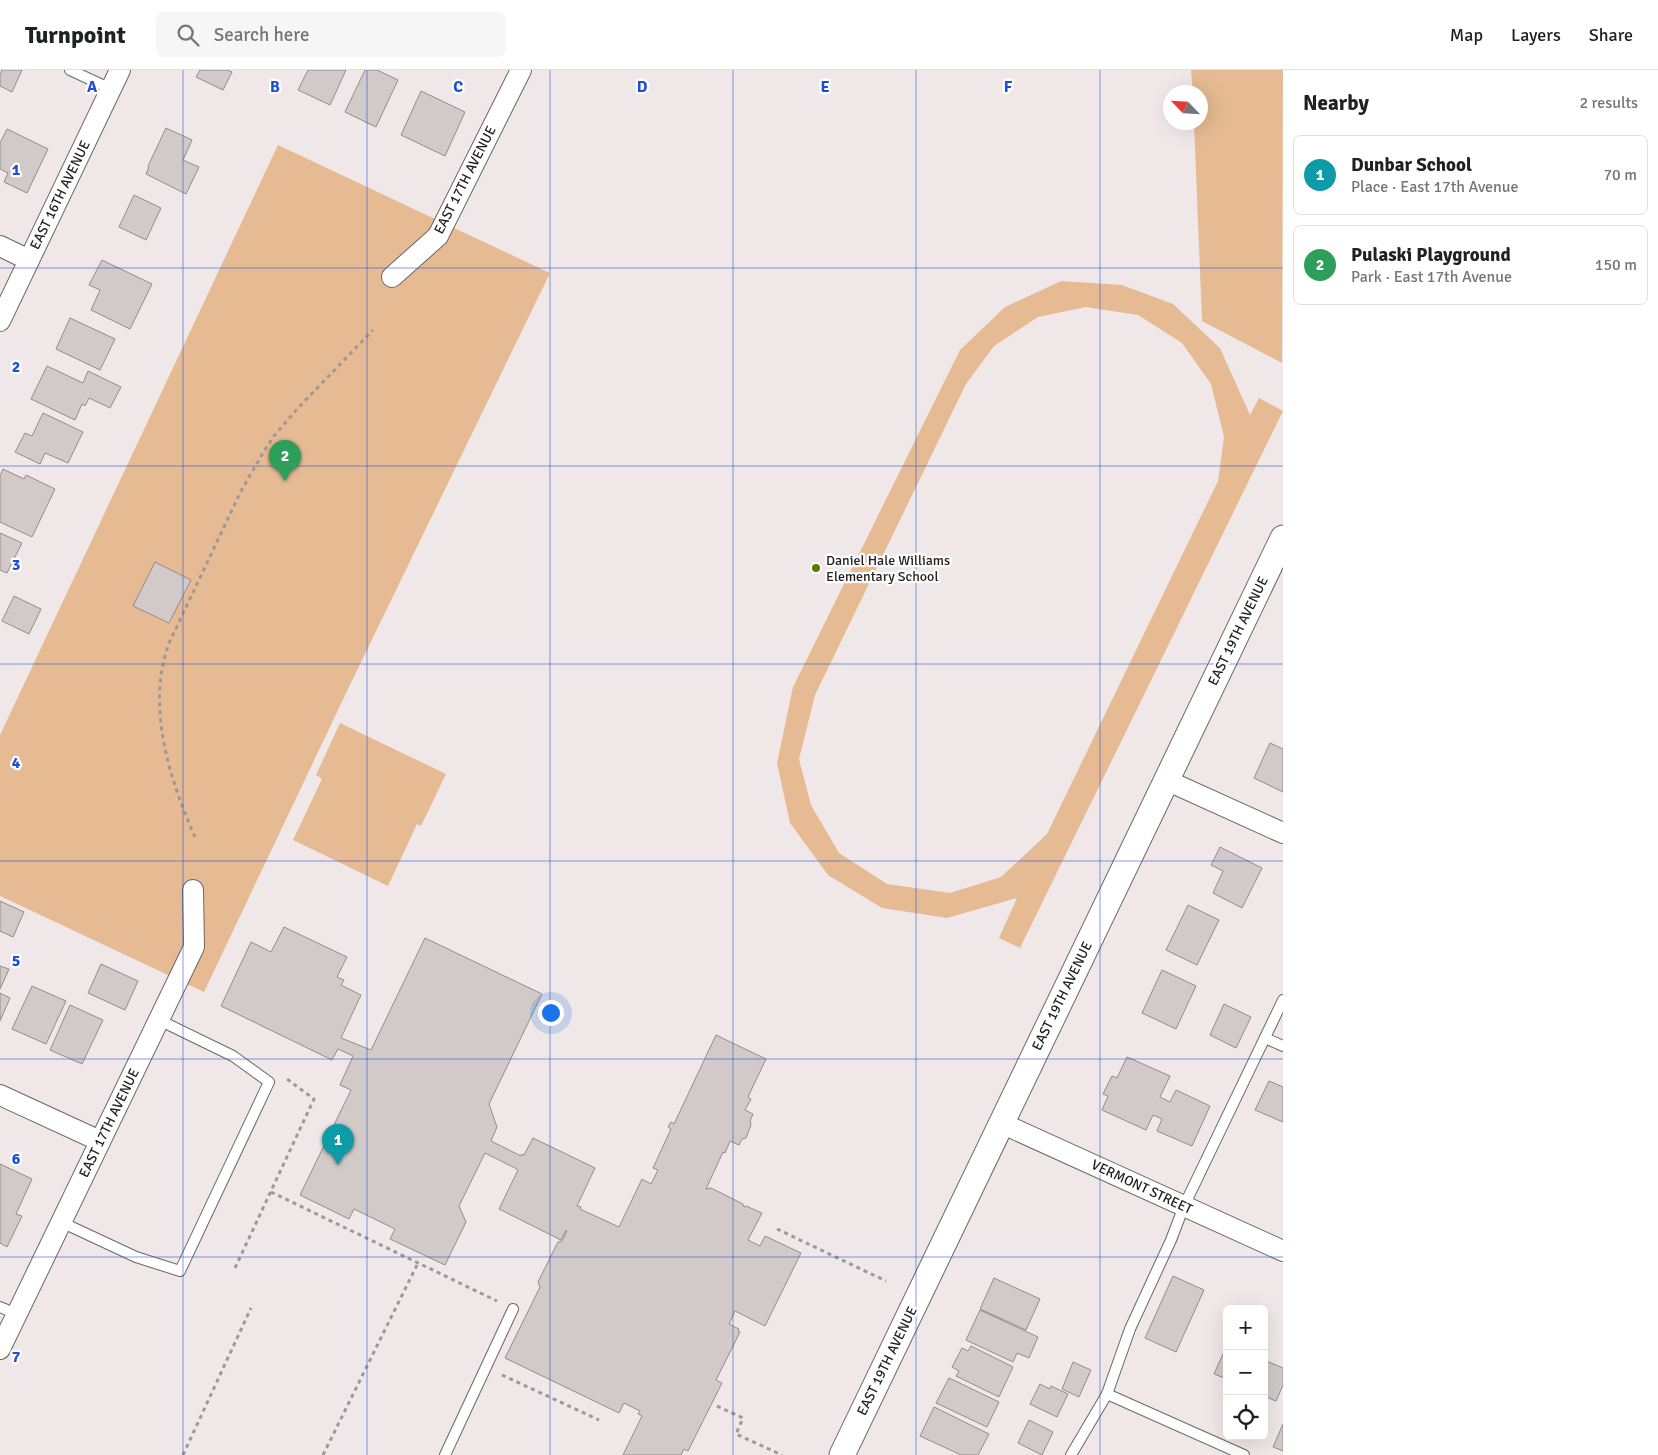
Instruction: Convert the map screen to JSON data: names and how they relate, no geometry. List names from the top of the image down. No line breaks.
{"streets":{"street":["EAST 17TH AVENUE","EAST 16TH AVENUE","EAST 19TH AVENUE","VERMONT STREET"]},"crossings":[["EAST 19TH AVENUE","VERMONT STREET"]],"places":["Daniel Hale Williams Elementary School"],"north":"top left","page":{"header":"Turnpoint","search":"Search here","nav":["Map","Layers","Share"],"heading":["Nearby","2 results"],"list":[{"mark":"1","name":"Dunbar School","note":"Place · East 17th Avenue","value":"70 m"},{"mark":"2","name":"Pulaski Playground","note":"Park · East 17th Avenue","value":"150 m"}],"pins":["2","1"],"map_buttons":["+","−"]},"grid":{"columns":["A","B","C","D","E","F"],"rows":["1","2","3","4","5","6","7"]}}
